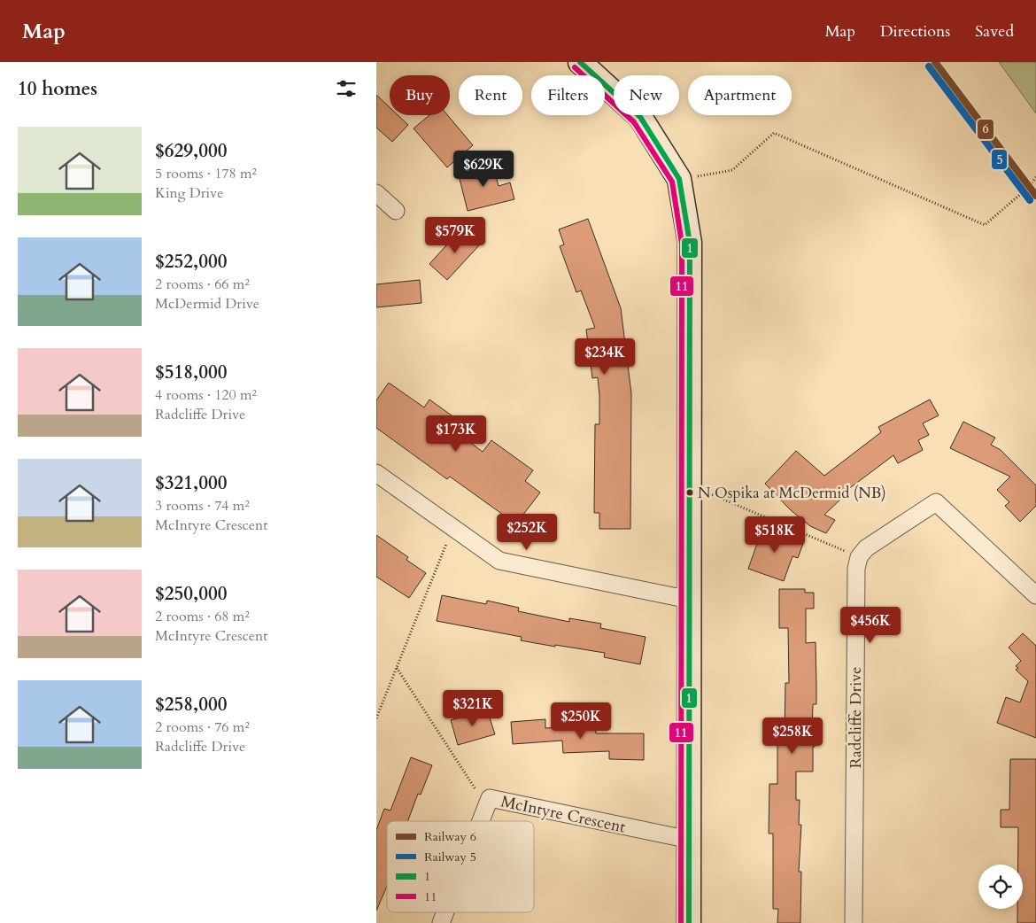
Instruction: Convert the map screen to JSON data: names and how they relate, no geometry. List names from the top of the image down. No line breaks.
{"streets":{"street":["Radcliffe Drive","McIntyre Crescent"]},"places":["N Ospika at McDermid (NB)"],"lines":["rail line 6","transit line 1","rail line 5","transit line 11"],"legend":["Railway 6","Railway 5","1","11"],"page":{"header":"Map","nav":["Map","Directions","Saved"],"heading":"10 homes","chip":["Buy","Rent","Filters","New","Apartment"],"list":[{"name":"$629,000","note":"5 rooms · 178 m² · King Drive"},{"name":"$252,000","note":"2 rooms · 66 m² · McDermid Drive"},{"name":"$518,000","note":"4 rooms · 120 m² · Radcliffe Drive"},{"name":"$321,000","note":"3 rooms · 74 m² · McIntyre Crescent"},{"name":"$250,000","note":"2 rooms · 68 m² · McIntyre Crescent"},{"name":"$258,000","note":"2 rooms · 76 m² · Radcliffe Drive"}],"price":["$629K","$579K","$234K","$173K","$252K","$518K","$456K","$321K","$250K","$258K"]}}
